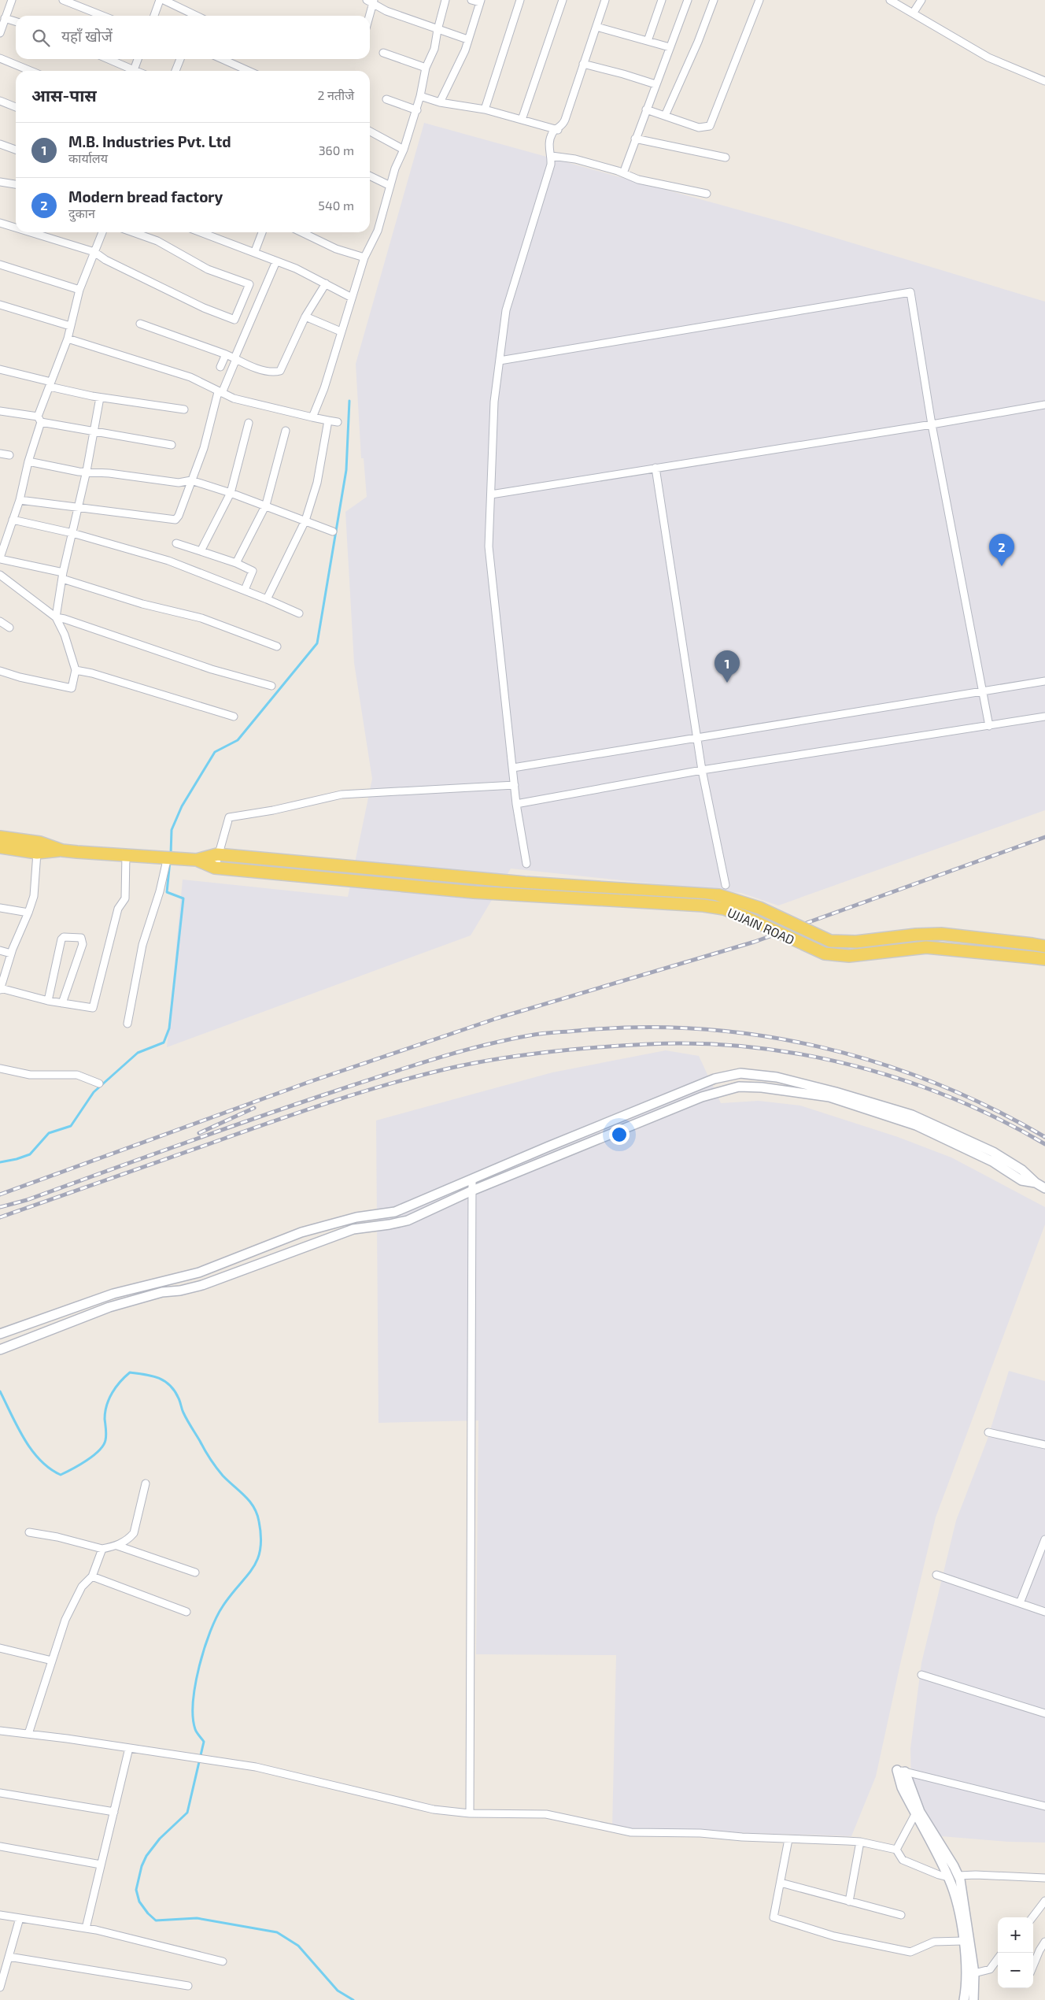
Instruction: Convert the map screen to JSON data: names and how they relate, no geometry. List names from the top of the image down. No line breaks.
{"streets":{"main road":["UJJAIN ROAD"]},"page":{"search":"यहाँ खोजें","heading":["आस-पास","2 नतीजे"],"list":[{"mark":"1","name":"M.B. Industries Pvt. Ltd","note":"कार्यालय","value":"360 m"},{"mark":"2","name":"Modern bread factory","note":"दुकान","value":"540 m"}],"pins":["2","1"],"map_buttons":["+","−"]}}
